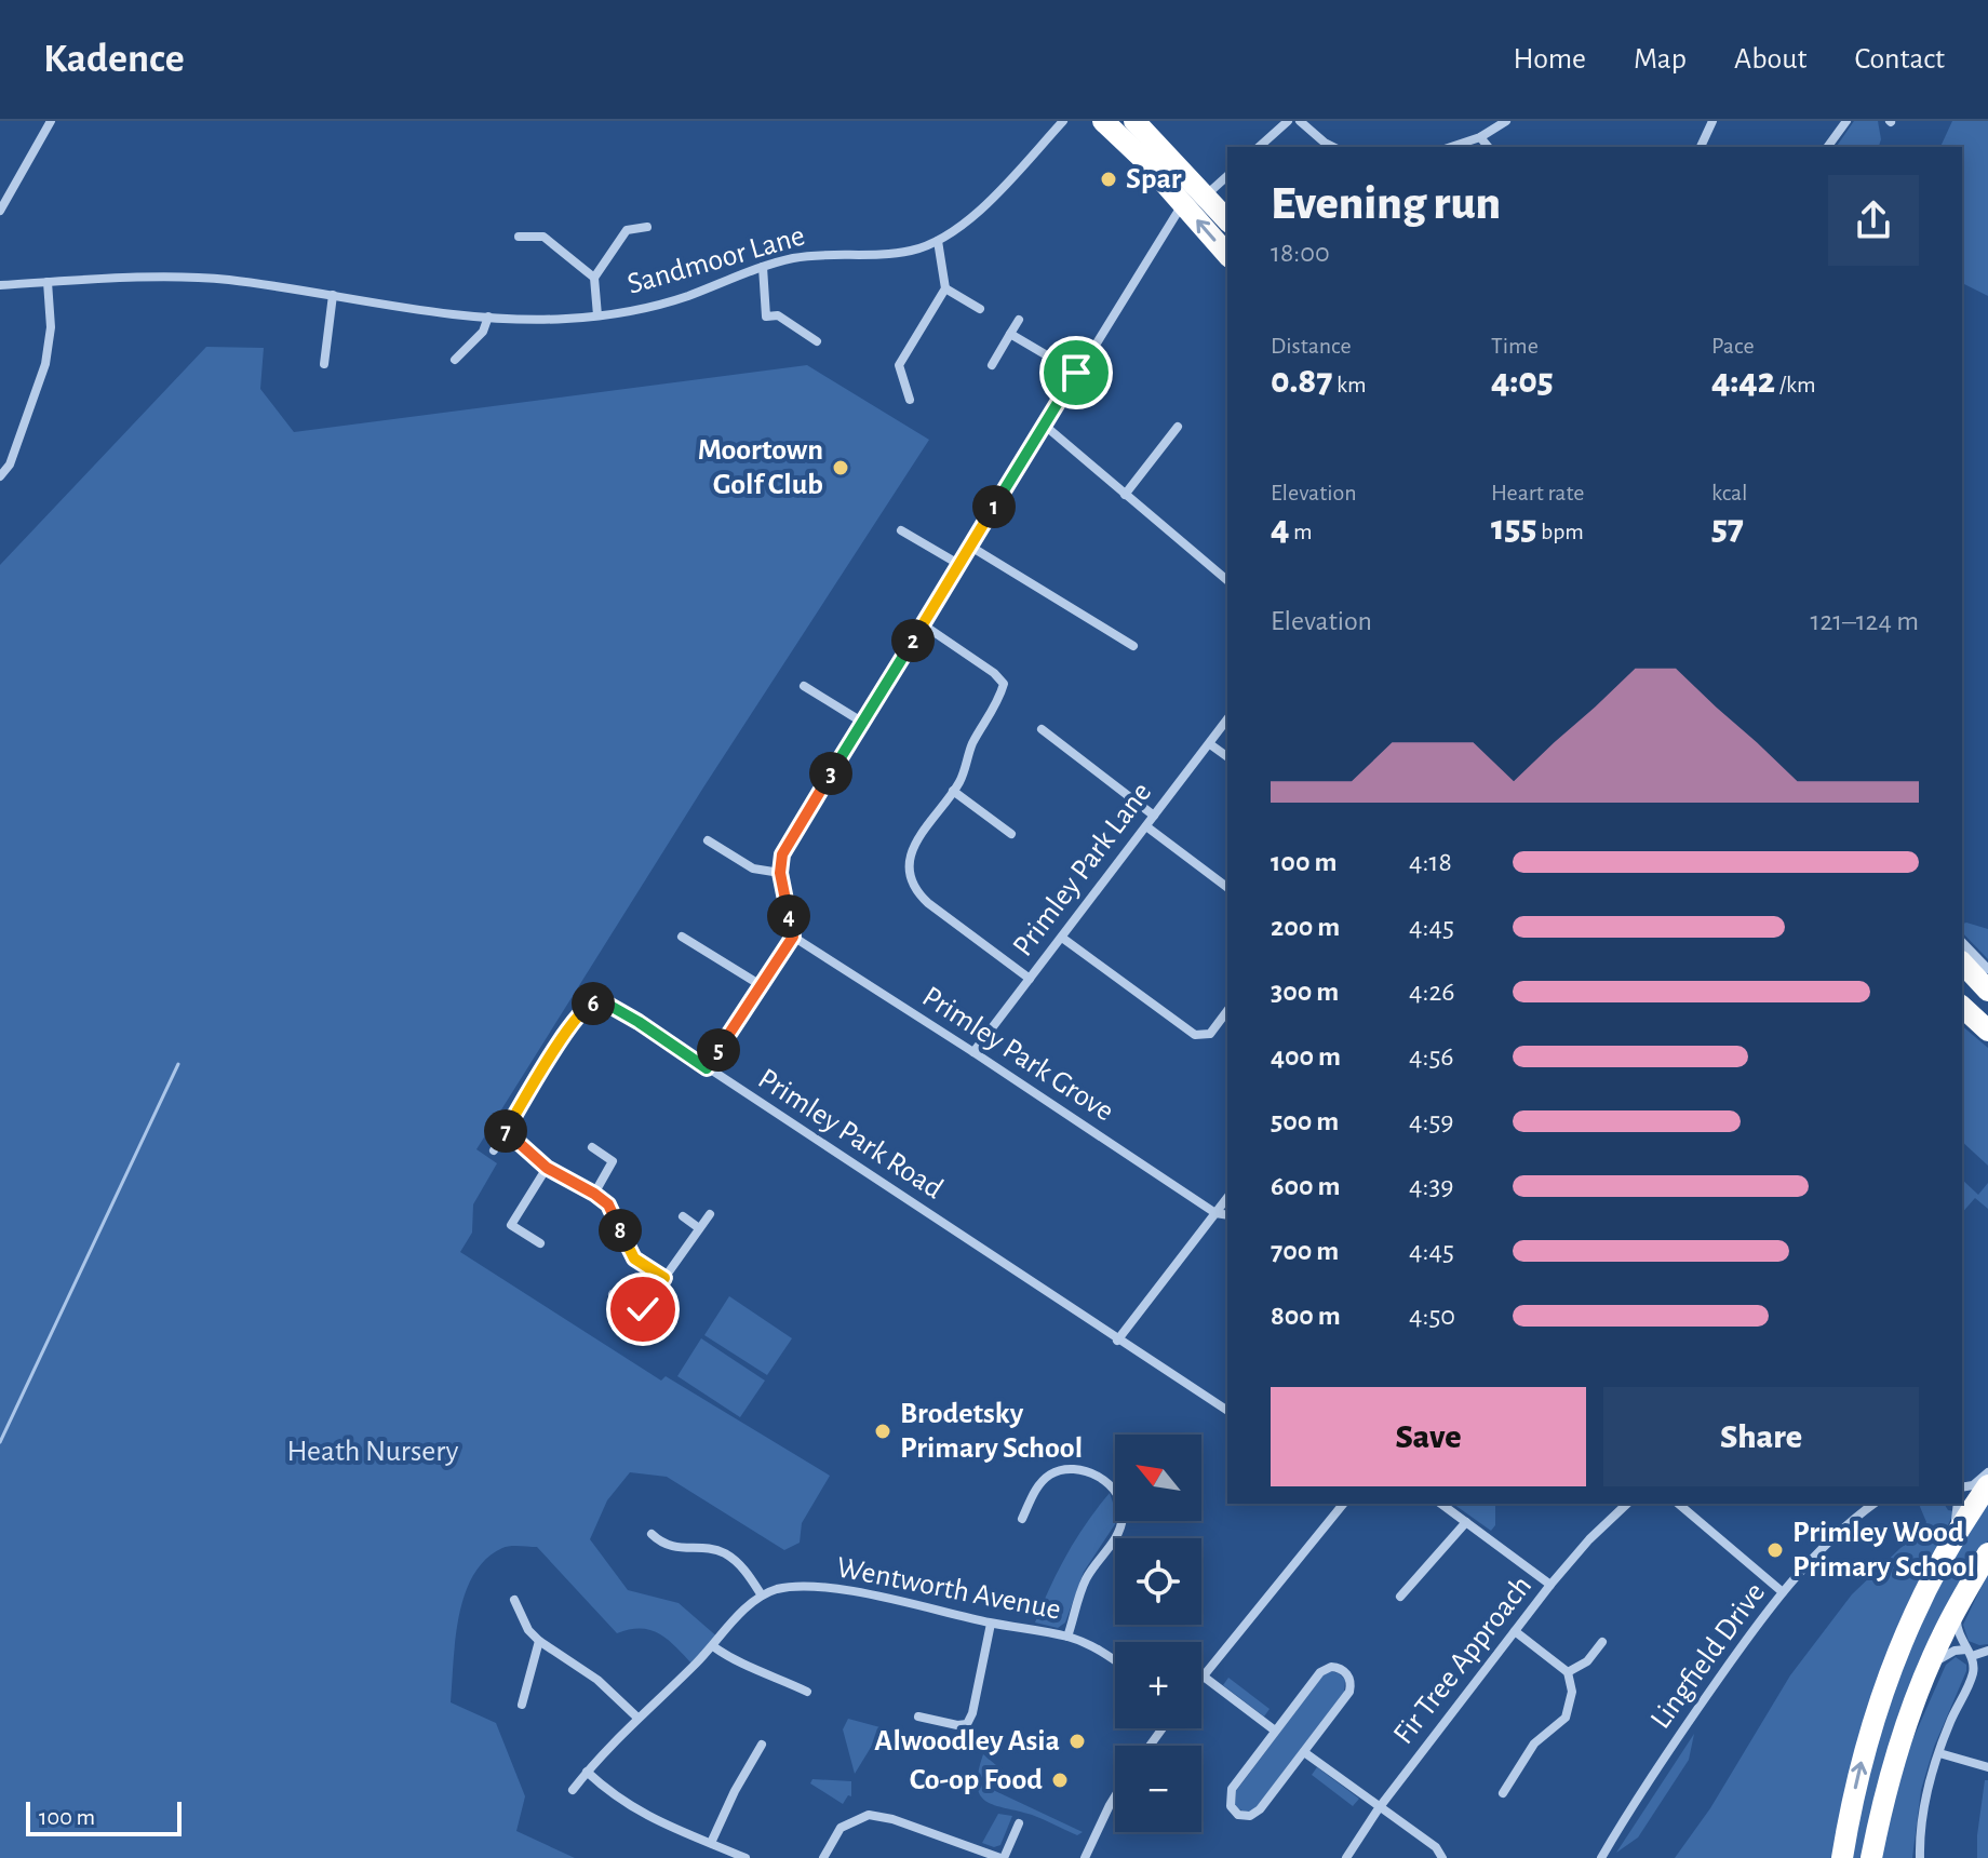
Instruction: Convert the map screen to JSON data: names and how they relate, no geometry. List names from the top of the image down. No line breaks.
{"streets":{"street":["Sandmoor Lane","Primley Park Lane","Primley Park Grove","Primley Park Road","Wentworth Avenue","Lingfield Drive","Fir Tree Approach"]},"crossings":[["Primley Park Lane","Primley Park Grove"]],"parks":["Heath Nursery"],"places":["Spar","Moortown Golf Club","Brodetsky Primary School","Primley Wood Primary School","Alwoodley Asia","Co-op Food"],"scale_bar":"100 m","north":"top left","page":{"header":"Kadence","nav":["Home","Map","About","Contact"],"heading":["Evening run","18:00"],"stats":[["Distance","0.87 km"],["Time","4:05"],["Pace","4:42 /km"],["Elevation","4 m"],["Heart rate","155 bpm"],["kcal","57"]],"pins":["1","2","3","4","6","5","7","8"],"chart":["Elevation","121–124 m"],"list":[{"name":"100 m","note":"4:18"},{"name":"200 m","note":"4:45"},{"name":"300 m","note":"4:26"},{"name":"400 m","note":"4:56"},{"name":"500 m","note":"4:59"},{"name":"600 m","note":"4:39"},{"name":"700 m","note":"4:45"},{"name":"800 m","note":"4:50"}],"buttons":["Save","Share"],"map_buttons":["+","−"],"scale":"100 m"}}
